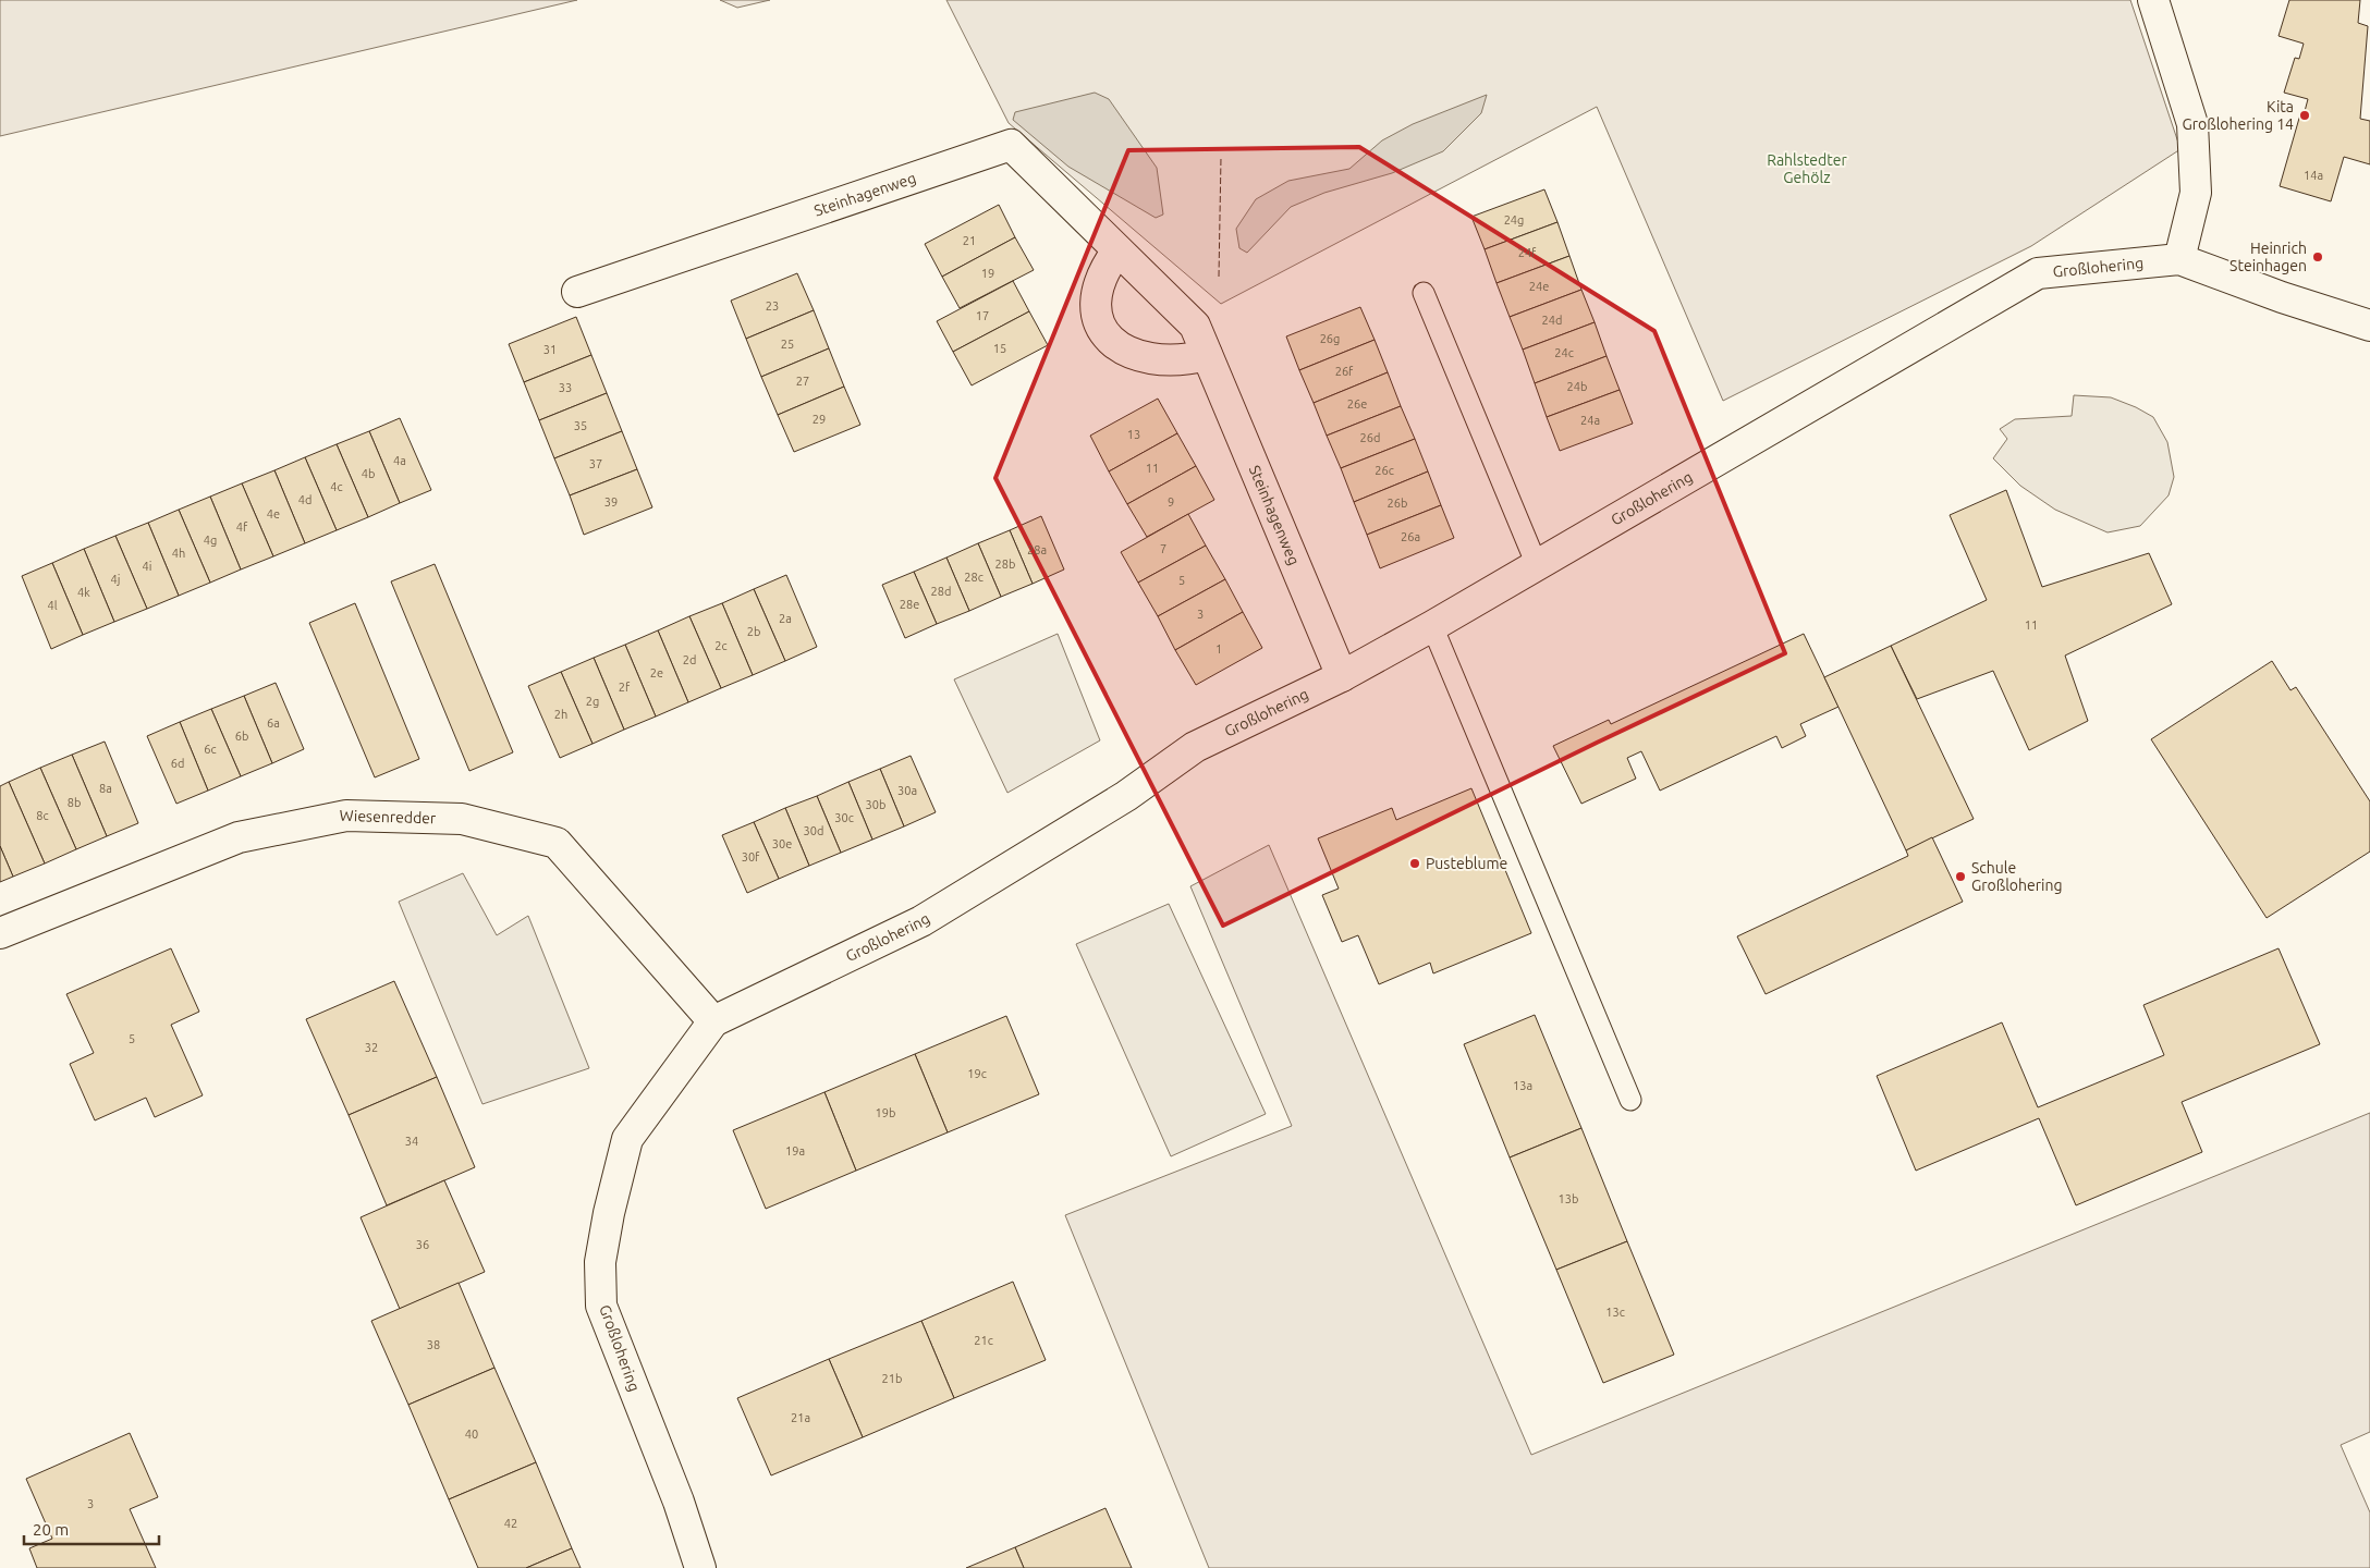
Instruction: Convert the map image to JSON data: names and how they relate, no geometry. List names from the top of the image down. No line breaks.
{"streets":{"street":["Steinhagenweg","Großlohering","Wiesenredder"]},"crossings":[["Steinhagenweg","Großlohering"],["Großlohering","Wiesenredder"]],"parks":["Rahlstedter Gehölz"],"places":["Kita Großlohering 14","Heinrich Steinhagen","Pusteblume","Schule Großlohering"],"house_numbers":["14a","24g","21","24f","19","24e","23","17","24d","26g","25","15","31","24c","26f","27","24b","33","26e","29","24a","35","13","26d","4a","37","11","26c","4b","4c","4d","39","9","26b","4e","4f","26a","4g","7","28a","4h","28b","4i","28c","4j","5","28d","4k","28e","4l","3","2a","11","2b","2c","1","2d","2e","2f","2g","2h","6a","6b","6c","6d","8a","30a","8b","30b","8c","30c","30d","30e","30f","5","32","19c","13a","19b","34","19a","13b","36","13c","21c","38","21b","21a","40","3","42"],"scale_bar":"20 m"}
